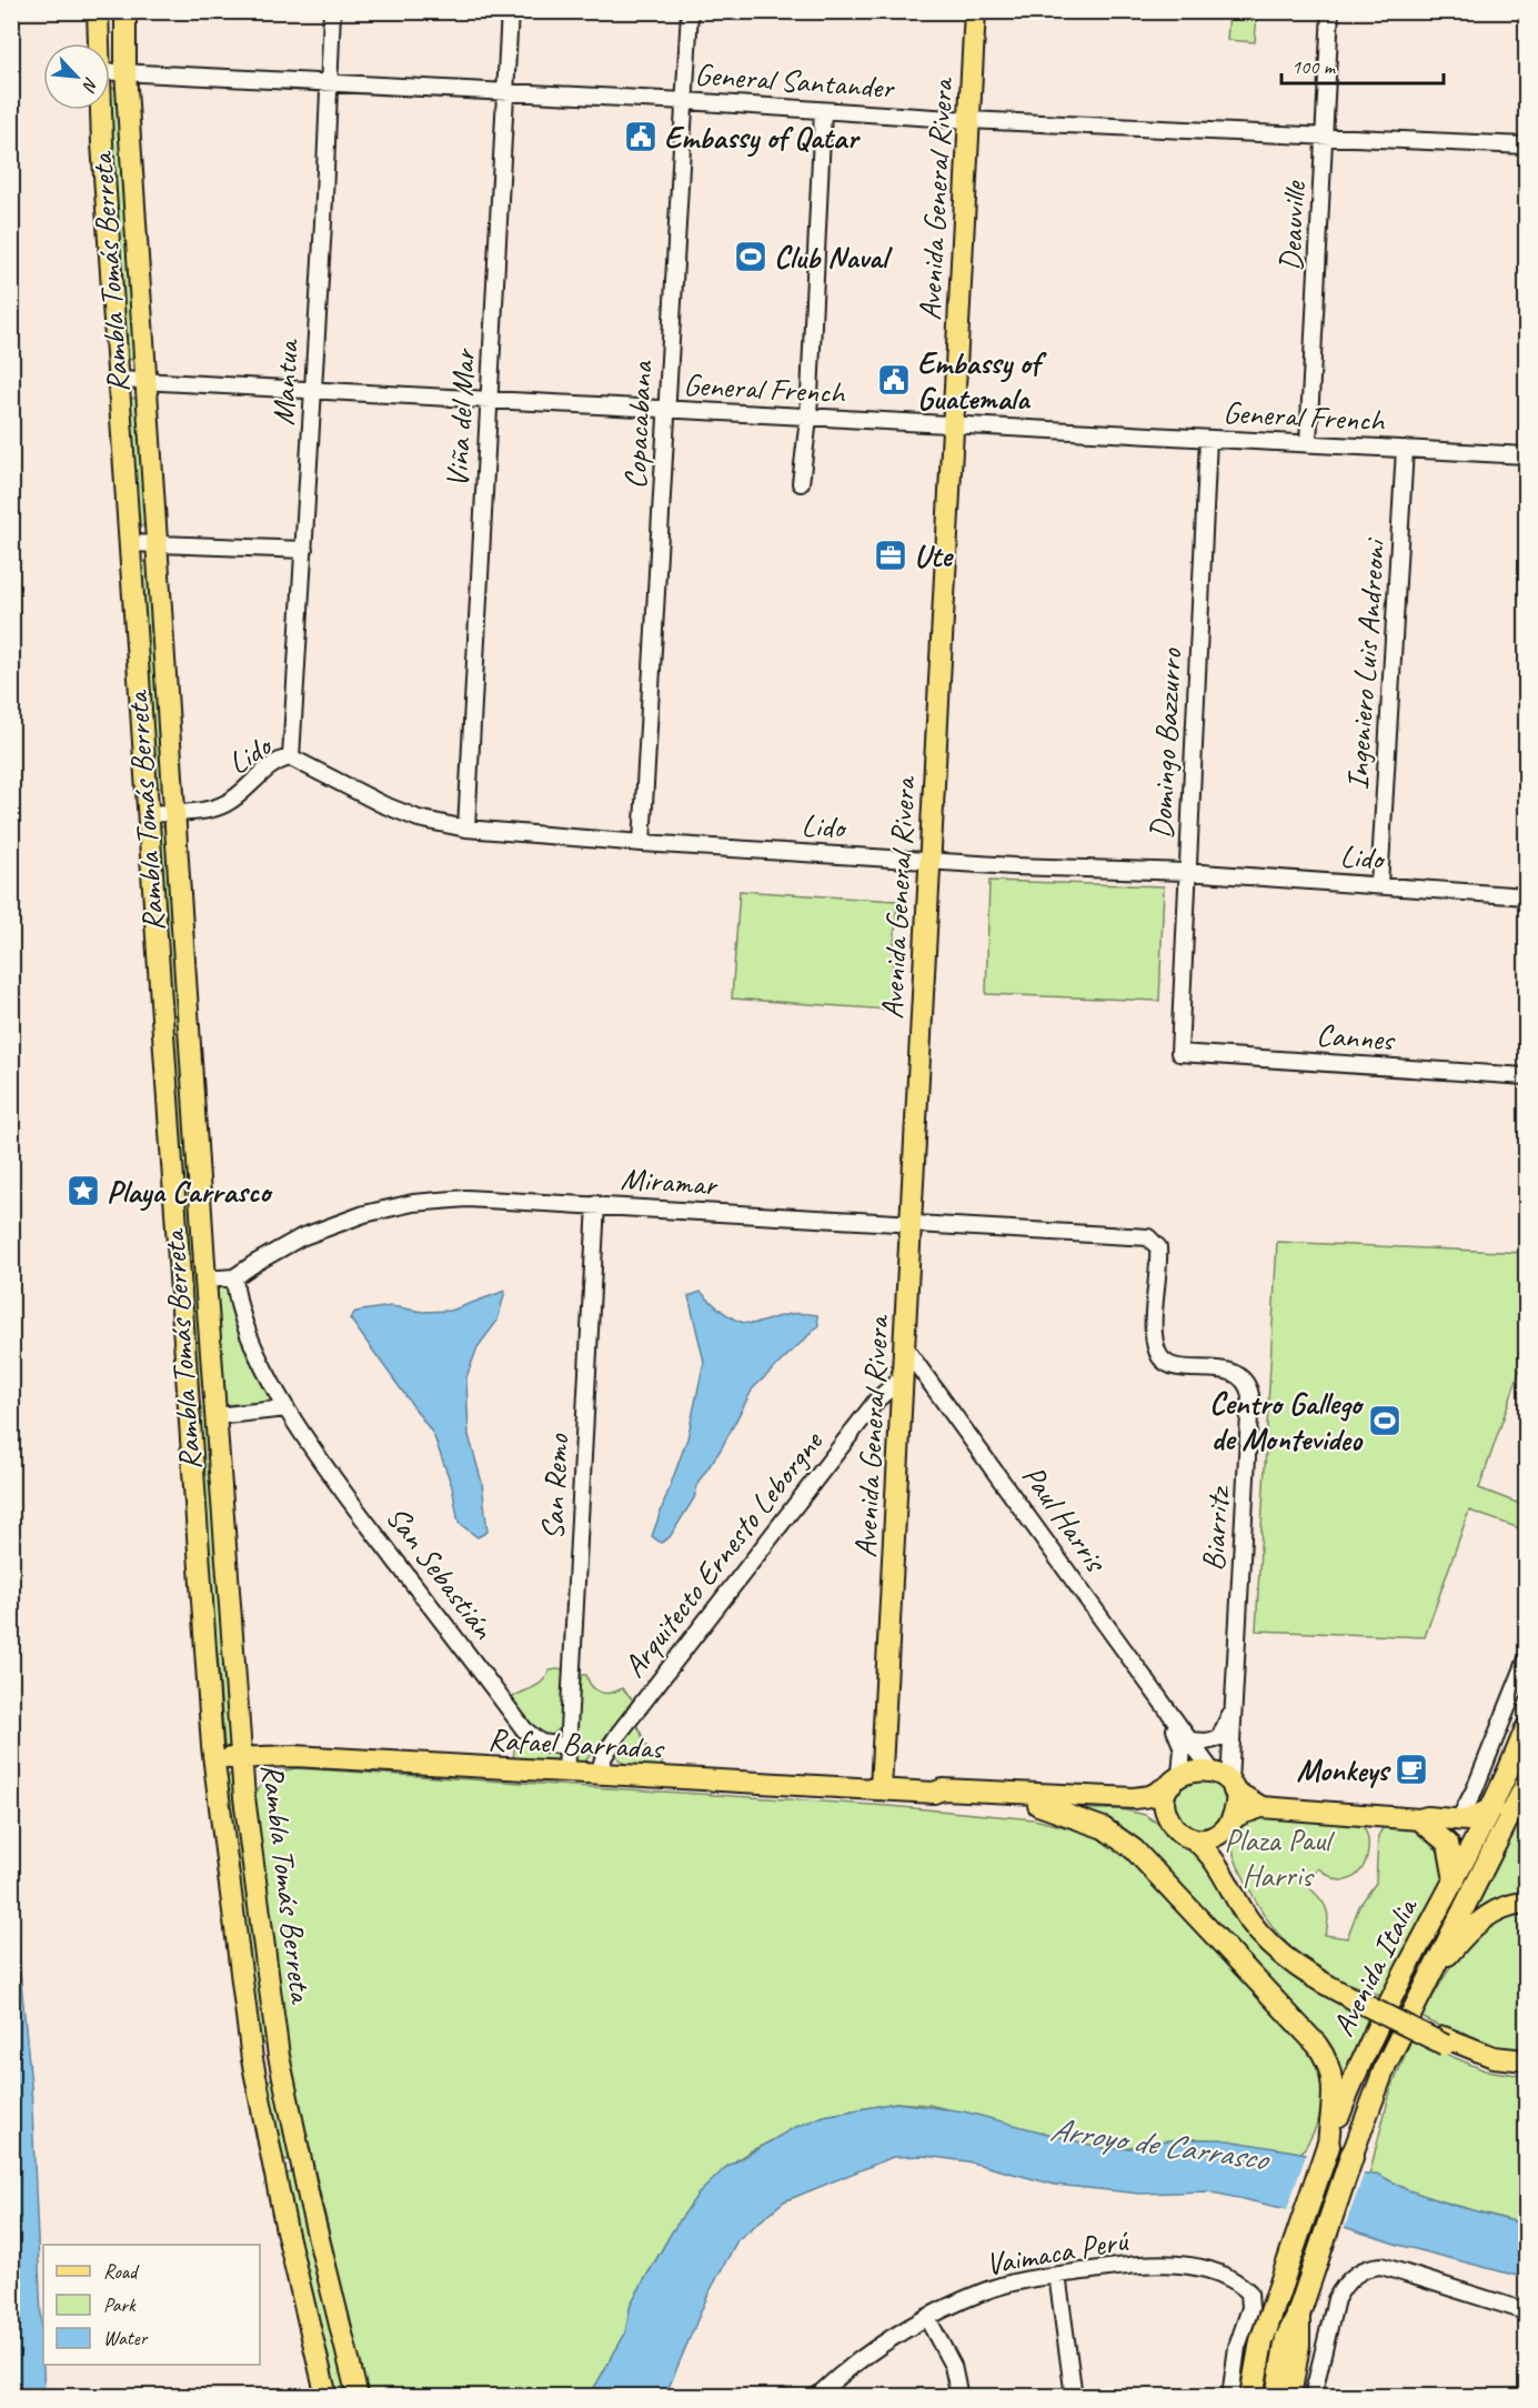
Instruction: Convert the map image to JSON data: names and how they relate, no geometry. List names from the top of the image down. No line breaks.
{"streets":{"highway":["Avenida Italia"],"main road":["Avenida General Rivera","Rambla Tomás Berreta","Rafael Barradas"],"street":["General Santander","Deauville","Mantua","General French","Viña del Mar","Copacabana","Ingeniero Luis Andreoni","Domingo Bazzurro","Lido","Cannes","Miramar","San Remo","Paul Harris","Biarritz","Arquitecto Ernesto Leborgne","San Sebastián","Vaimaca Perú"]},"crossings":[["General Santander","Avenida General Rivera"],["General Santander","Deauville"],["General Santander","Rambla Tomás Berreta"],["General Santander","Mantua"],["General Santander","Viña del Mar"],["General Santander","Copacabana"],["Avenida General Rivera","General French"],["Avenida General Rivera","Lido"],["Avenida General Rivera","Miramar"],["Avenida General Rivera","Paul Harris"],["Avenida General Rivera","Arquitecto Ernesto Leborgne"],["Avenida General Rivera","Rafael Barradas"],["Deauville","General French"],["Rambla Tomás Berreta","General French"],["Rambla Tomás Berreta","Lido"],["Rambla Tomás Berreta","Miramar"],["Rambla Tomás Berreta","Rafael Barradas"],["Mantua","General French"],["Mantua","Lido"],["General French","Viña del Mar"],["General French","Copacabana"],["General French","Ingeniero Luis Andreoni"],["General French","Domingo Bazzurro"],["Viña del Mar","Lido"],["Copacabana","Lido"],["Ingeniero Luis Andreoni","Lido"],["Domingo Bazzurro","Lido"],["Domingo Bazzurro","Cannes"],["Miramar","San Remo"],["Miramar","Biarritz"],["Miramar","San Sebastián"],["San Remo","San Sebastián"],["San Remo","Rafael Barradas"],["Paul Harris","Biarritz"],["Paul Harris","Rafael Barradas"],["Biarritz","Rafael Barradas"],["Arquitecto Ernesto Leborgne","Rafael Barradas"]],"water":["Arroyo de Carrasco"],"parks":["Plaza Paul Harris"],"places":{"public building":["Embassy of Qatar","Embassy of Guatemala"],"sports":["Club Naval","Centro Gallego de Montevideo"],"office":["Ute"],"place":["Playa Carrasco"],"cafe":["Monkeys"]},"legend":["Road","Park","Water"],"scale_bar":"100 m","north":"bottom right"}
